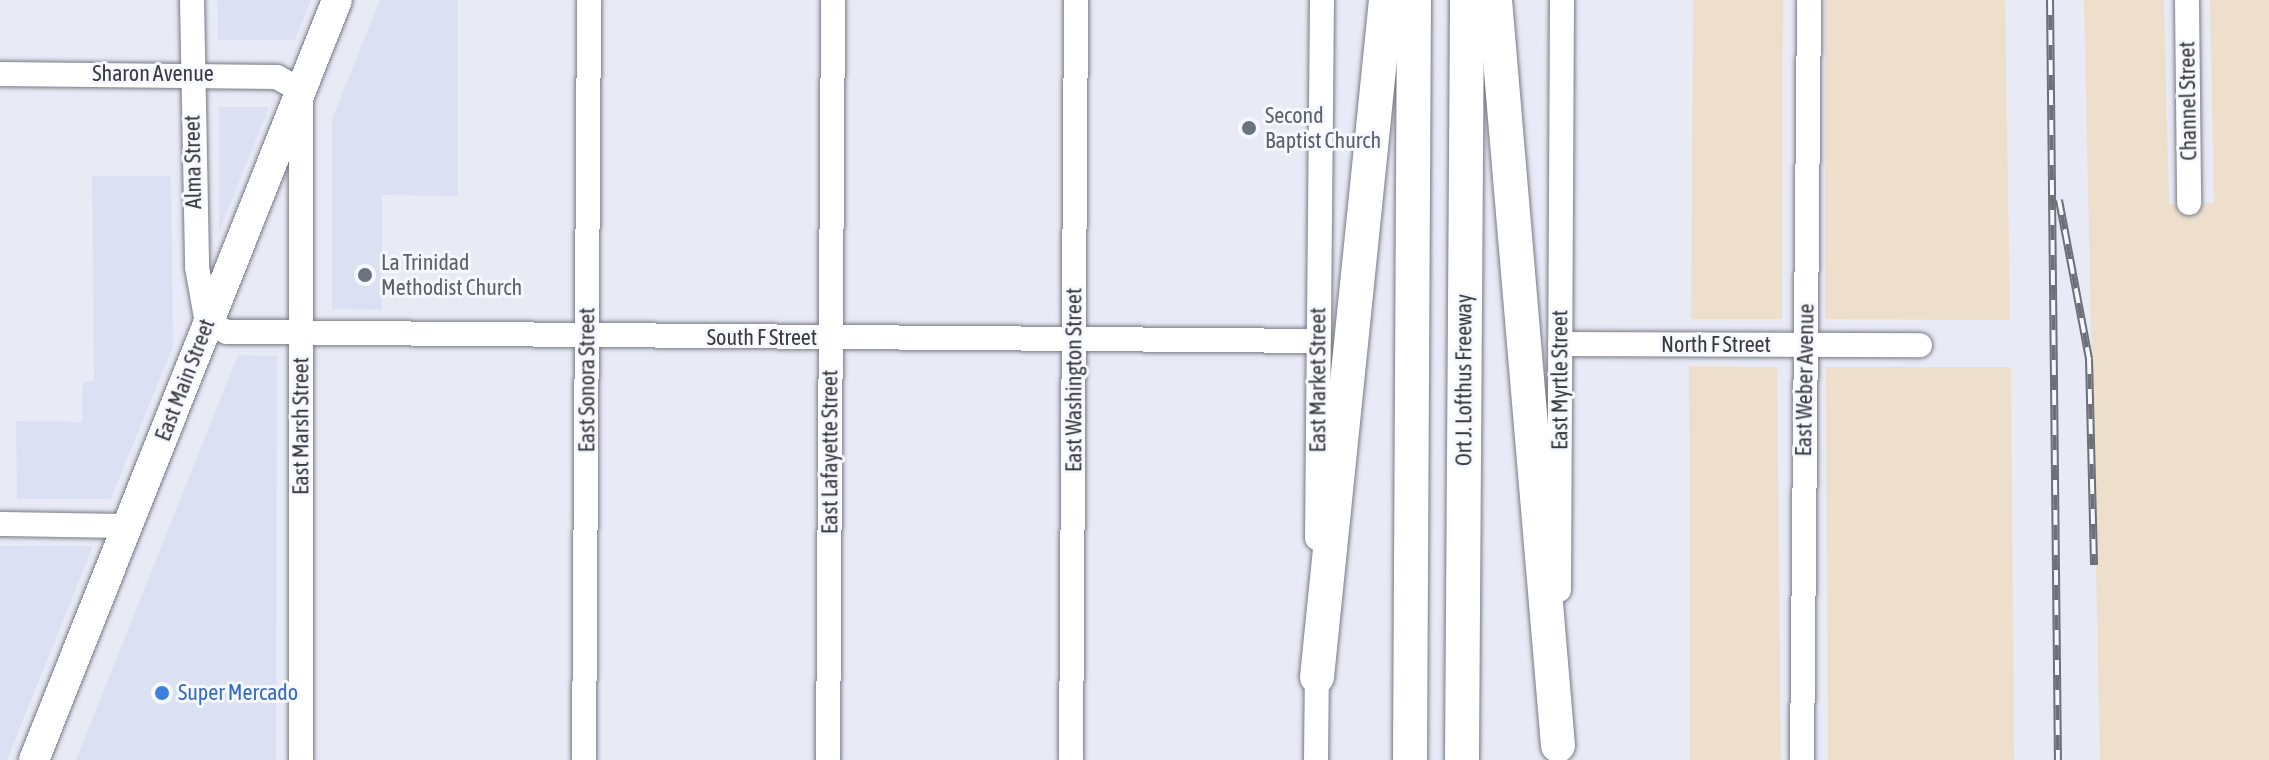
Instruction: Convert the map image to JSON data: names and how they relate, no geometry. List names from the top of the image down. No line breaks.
{"streets":{"highway":["Ort J. Lofthus Freeway"],"main road":["East Main Street"],"street":["Sharon Avenue","Channel Street","Alma Street","South F Street","North F Street","East Sonora Street","East Washington Street","East Market Street","East Myrtle Street","East Weber Avenue","East Marsh Street","East Lafayette Street"]},"crossings":[["Sharon Avenue","Alma Street"],["Sharon Avenue","East Main Street"],["Sharon Avenue","East Marsh Street"],["Alma Street","South F Street"],["Alma Street","East Main Street"],["South F Street","East Main Street"],["South F Street","East Sonora Street"],["South F Street","East Washington Street"],["South F Street","East Market Street"],["South F Street","East Marsh Street"],["South F Street","East Lafayette Street"],["North F Street","East Myrtle Street"],["North F Street","East Weber Avenue"],["East Main Street","East Marsh Street"]],"places":["Second Baptist Church","La Trinidad Methodist Church","Super Mercado"]}
